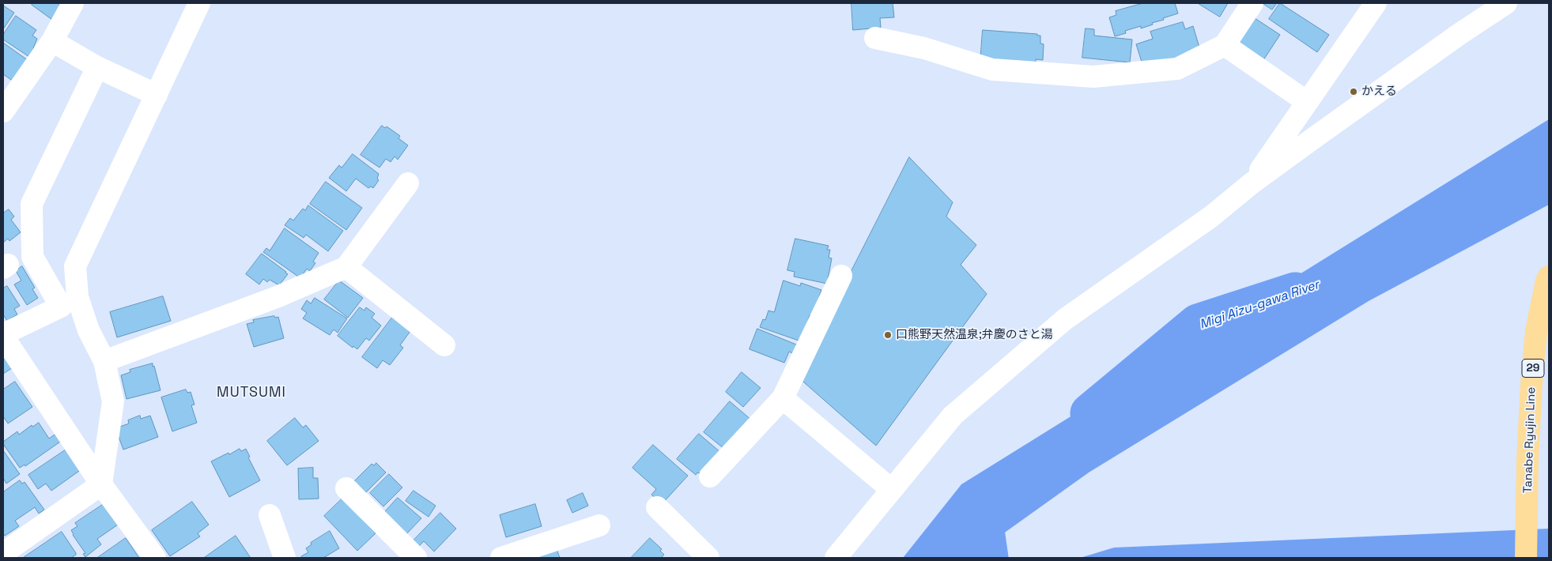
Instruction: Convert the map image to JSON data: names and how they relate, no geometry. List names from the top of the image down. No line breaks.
{"streets":{"main road":["29","Tanabe Ryujin Line"]},"districts":["MUTSUMI"],"water":["Migi Aizu-gawa River"],"places":["かえる","口熊野天然温泉;弁慶のさと湯"]}
